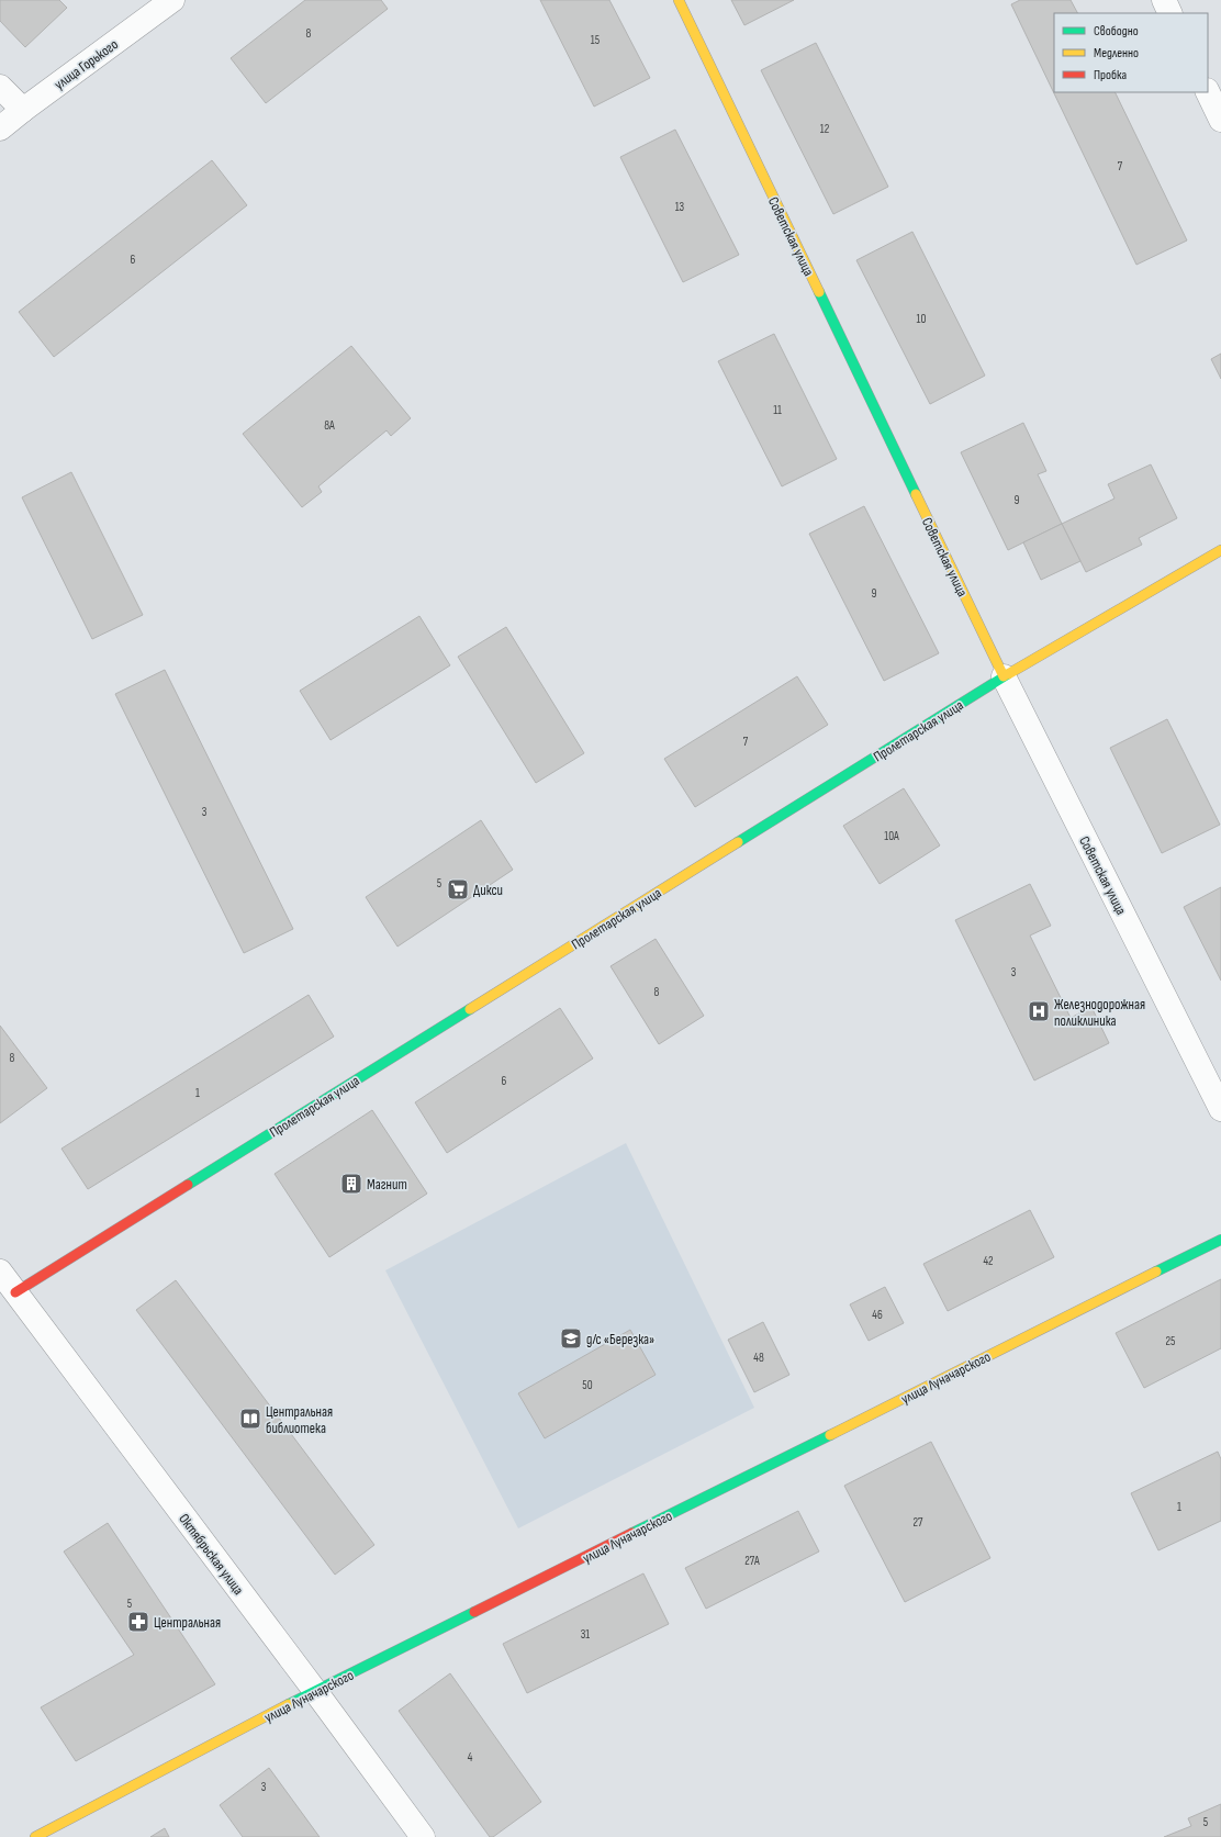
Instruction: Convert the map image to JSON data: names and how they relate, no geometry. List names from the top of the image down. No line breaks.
{"streets":{"street":["улица Горького","Советская улица","Пролетарская улица","улица Луначарского","Октябрьская улица"]},"crossings":[["Советская улица","Пролетарская улица"],["Пролетарская улица","Октябрьская улица"],["улица Луначарского","Октябрьская улица"]],"places":{"supermarket":["Дикси"],"hospital":["Железнодорожная поликлиника"],"building":["Магнит"],"school or university":["д/с «Березка»"],"library":["Центральная библиотека"],"pharmacy":["Центральная"]},"house_numbers":["8","15","12","7","13","6","10","11","8А","9","9","7","3","10А","5","3","8","8","6","1","42","46","25","48","50","1","27","27А","5","31","4","3","5"],"legend":["Свободно","Медленно","Пробка"]}
